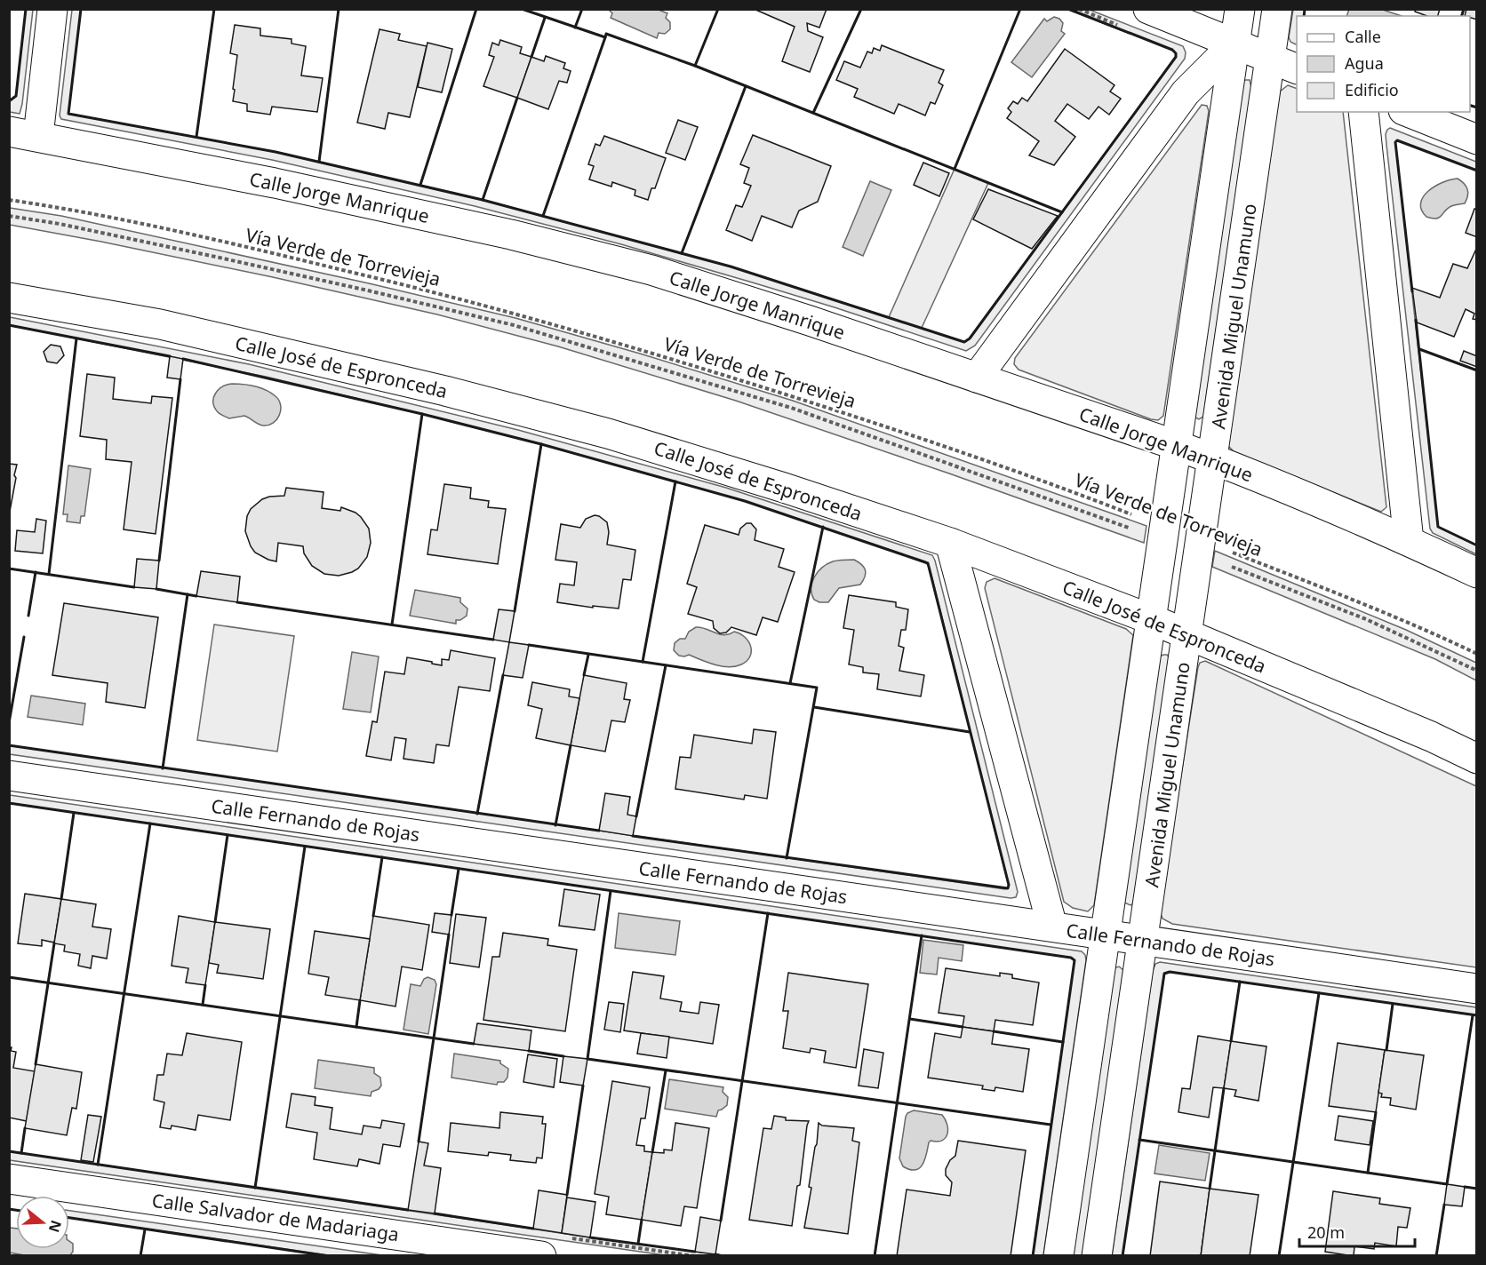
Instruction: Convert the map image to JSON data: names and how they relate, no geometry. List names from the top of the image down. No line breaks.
{"streets":{"street":["Calle Jorge Manrique","Avenida Miguel Unamuno","Calle José de Espronceda","Calle Fernando de Rojas","Calle Salvador de Madariaga"],"path":["Vía Verde de Torrevieja"]},"crossings":[["Calle Jorge Manrique","Avenida Miguel Unamuno"],["Vía Verde de Torrevieja","Avenida Miguel Unamuno"],["Avenida Miguel Unamuno","Calle José de Espronceda"],["Avenida Miguel Unamuno","Calle Fernando de Rojas"]],"legend":["Calle","Agua","Edificio"],"scale_bar":"20 m","north":"right"}
